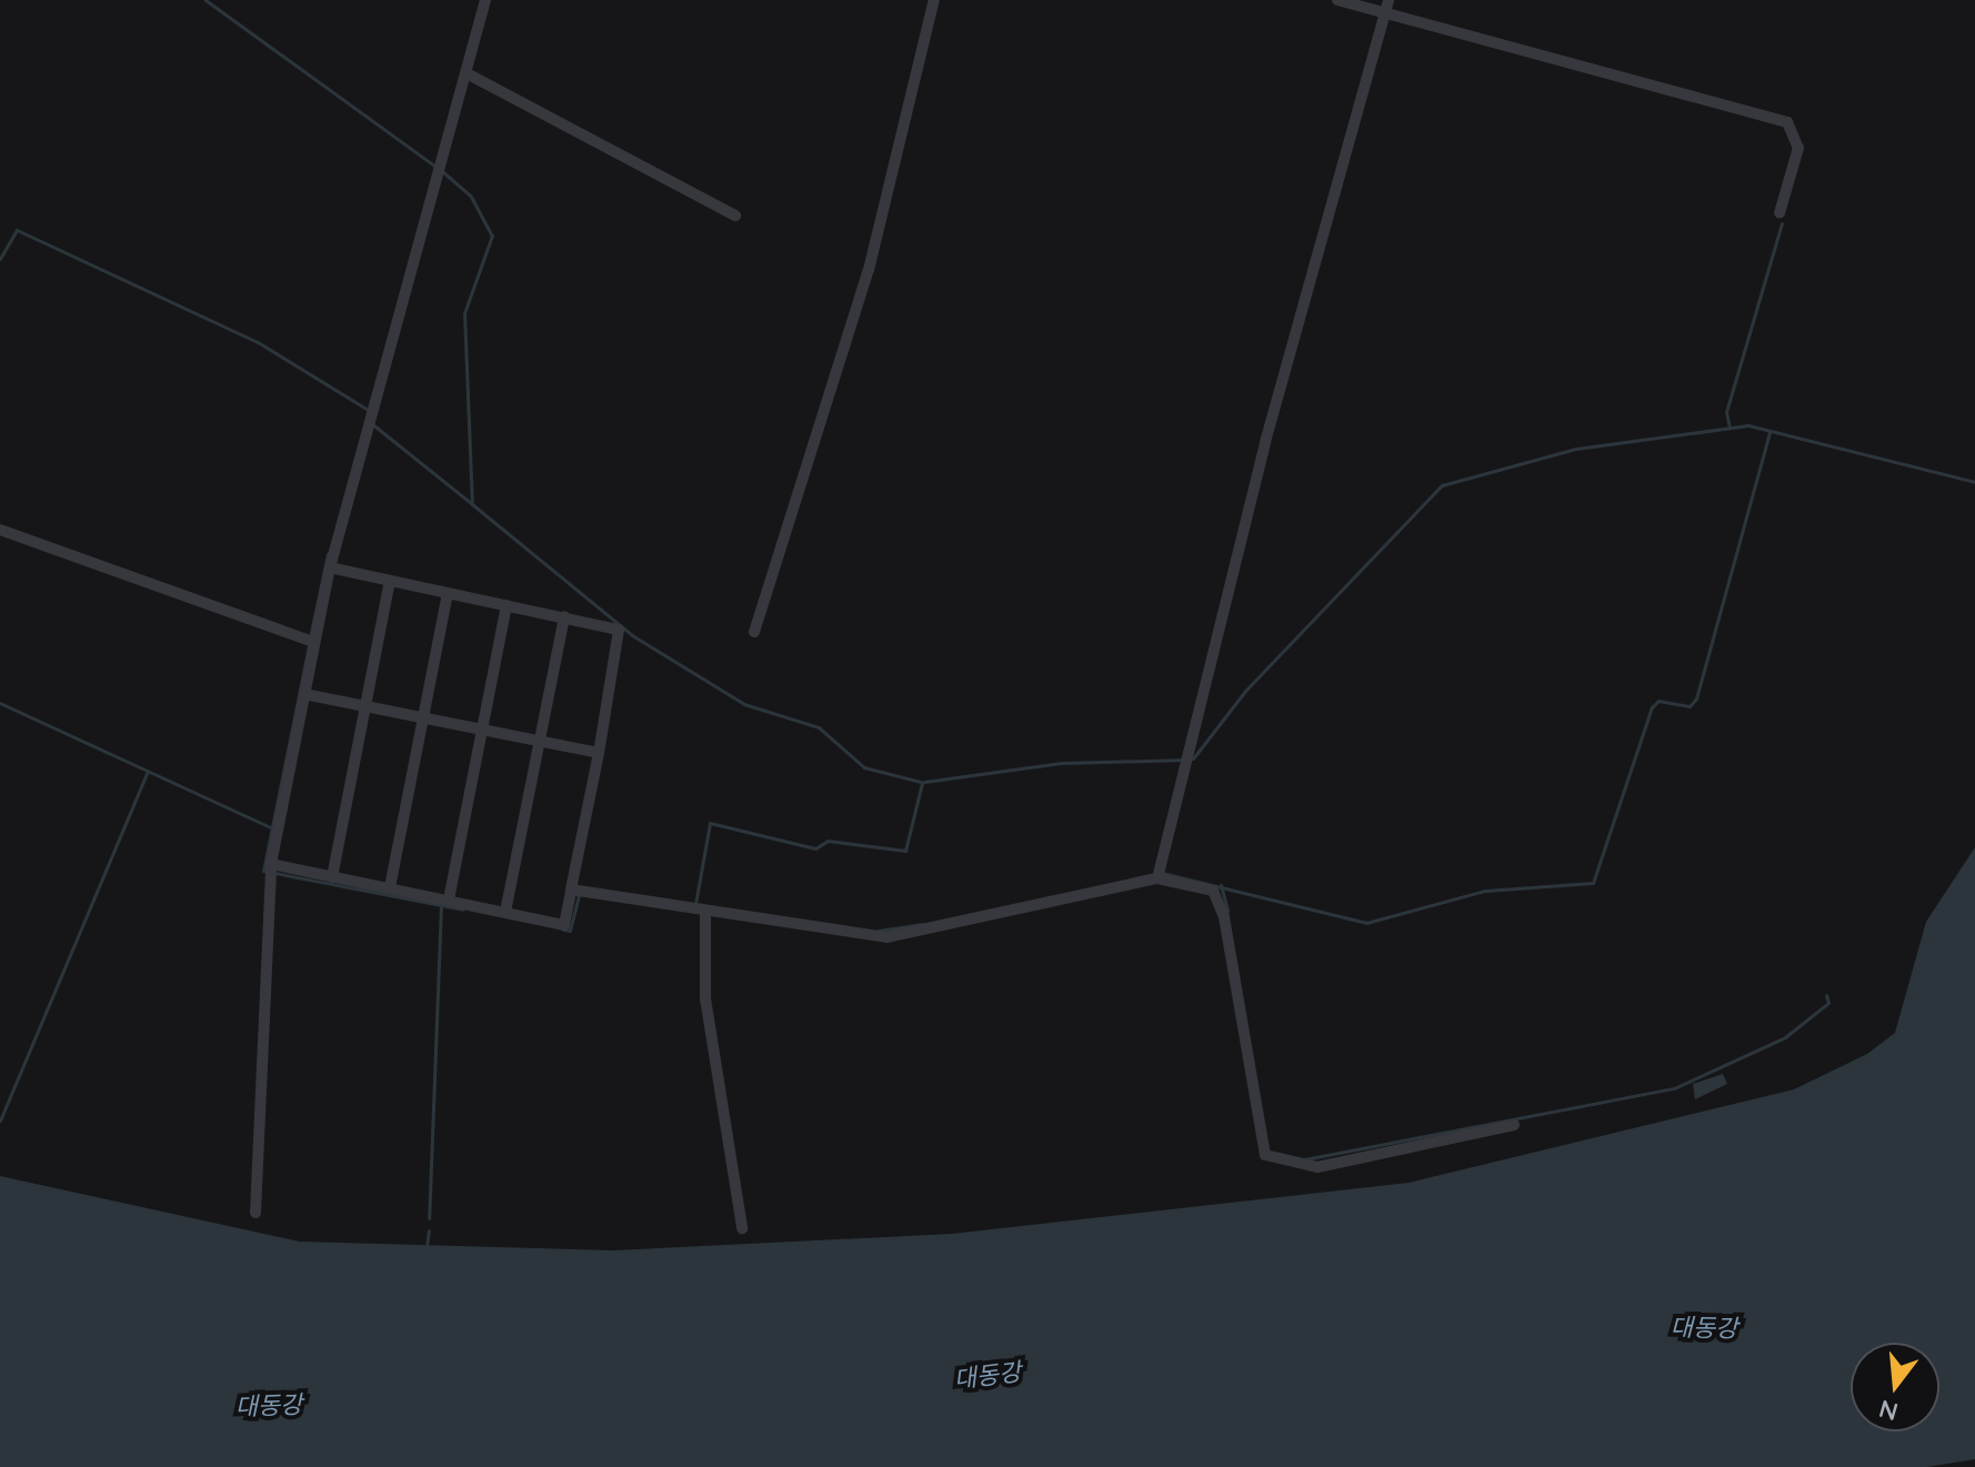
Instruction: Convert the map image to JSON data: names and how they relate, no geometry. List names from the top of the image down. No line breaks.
{"water":["대동강"],"north":"bottom"}
